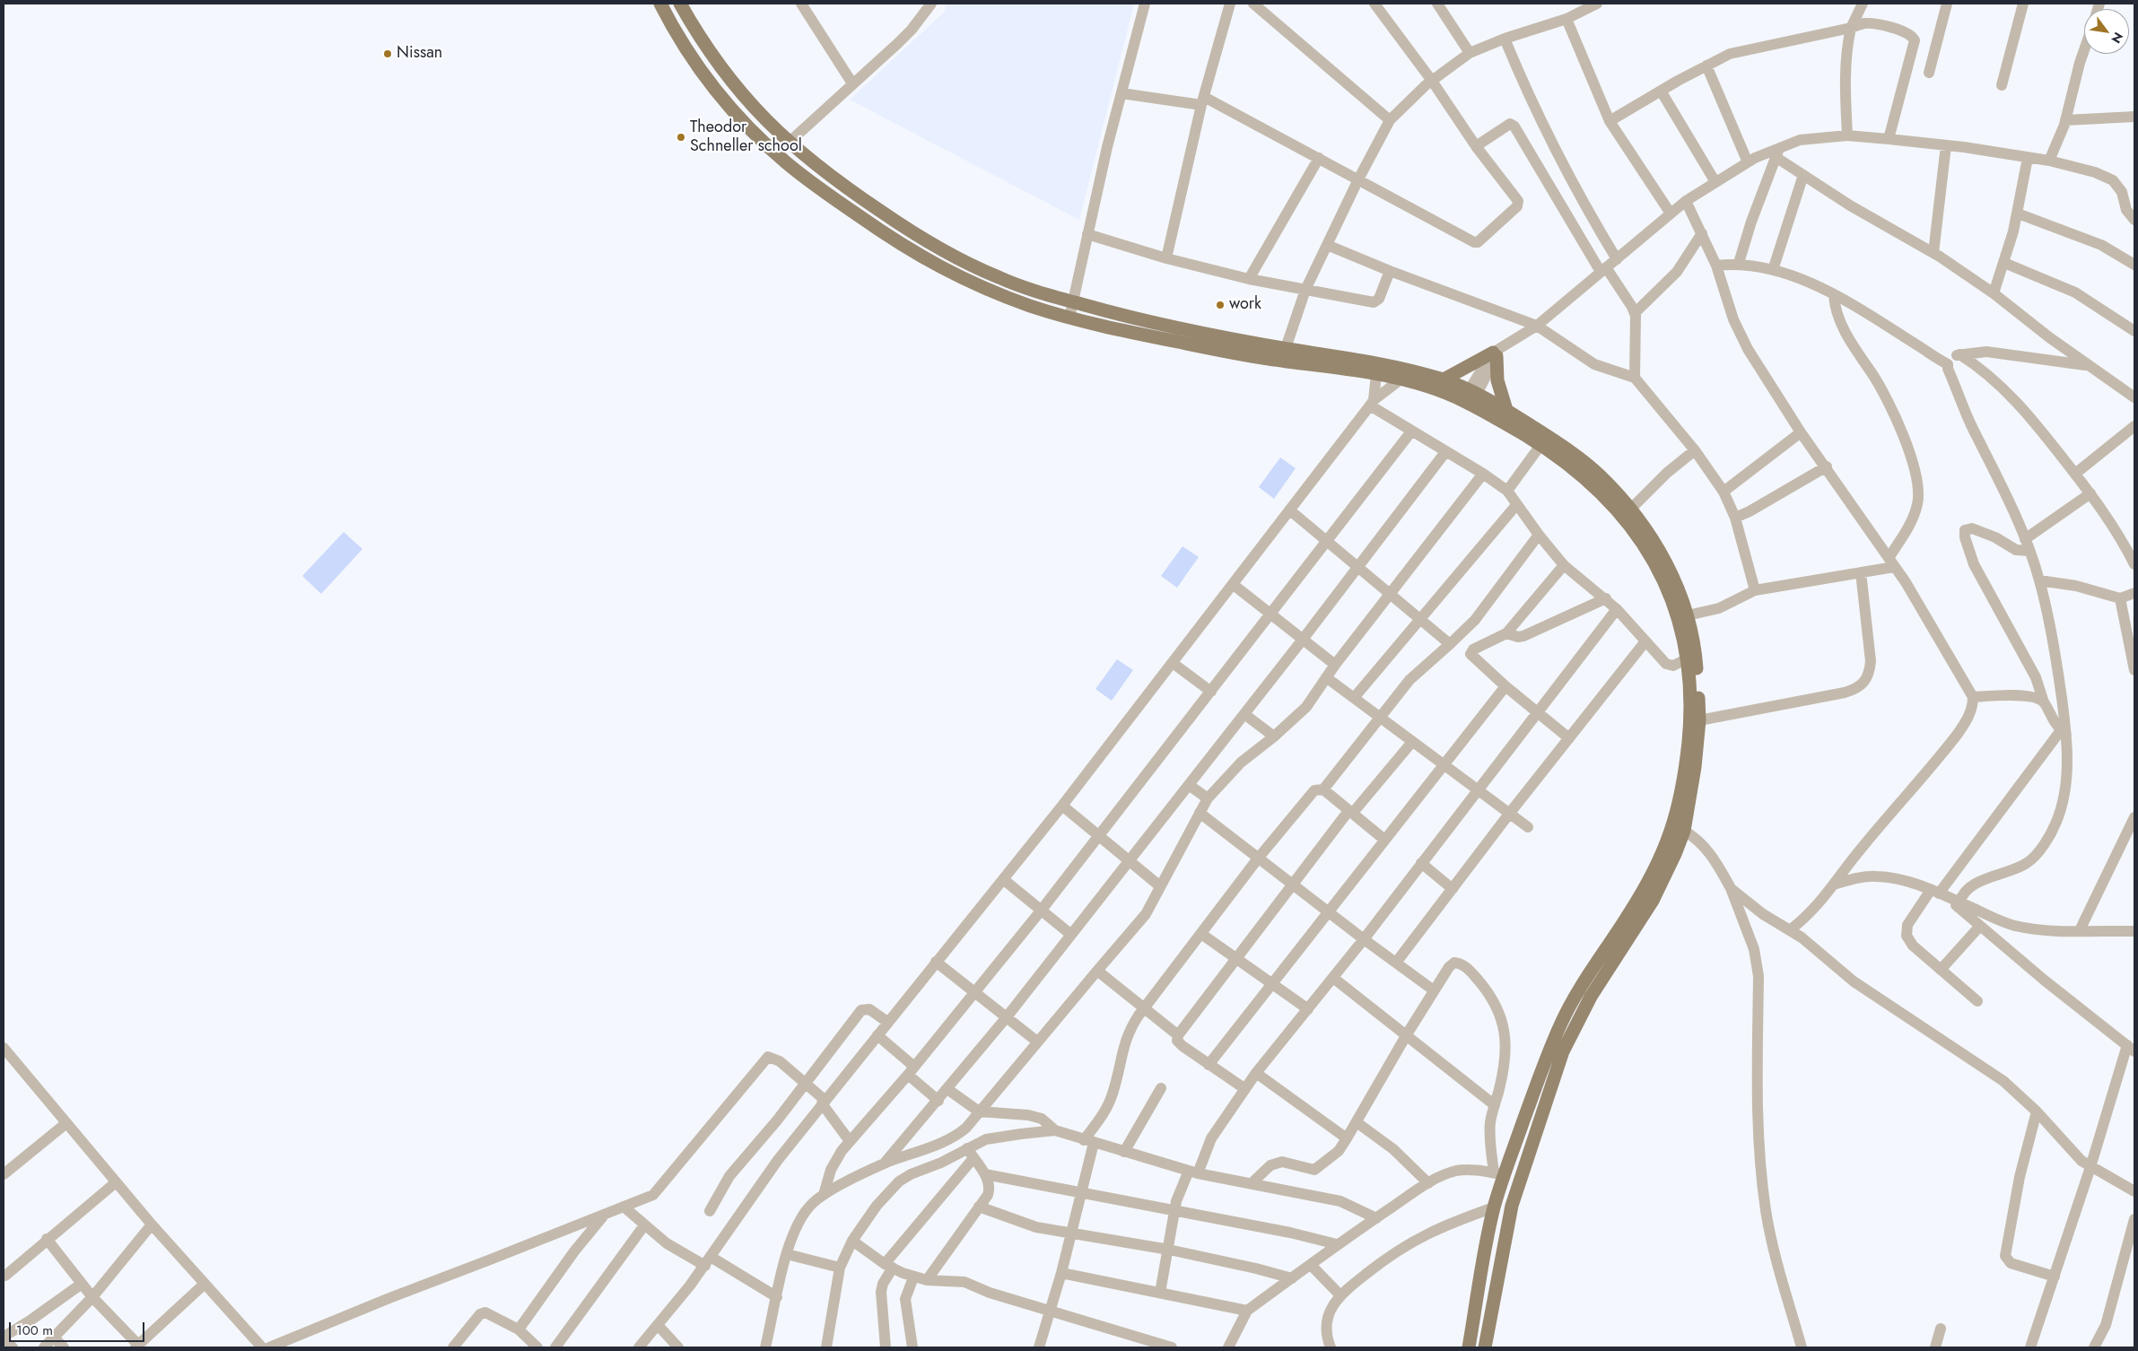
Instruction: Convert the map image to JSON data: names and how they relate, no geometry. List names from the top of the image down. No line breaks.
{"places":["Nissan","Theodor Schneller school","work"],"scale_bar":"100 m","north":"bottom right"}
